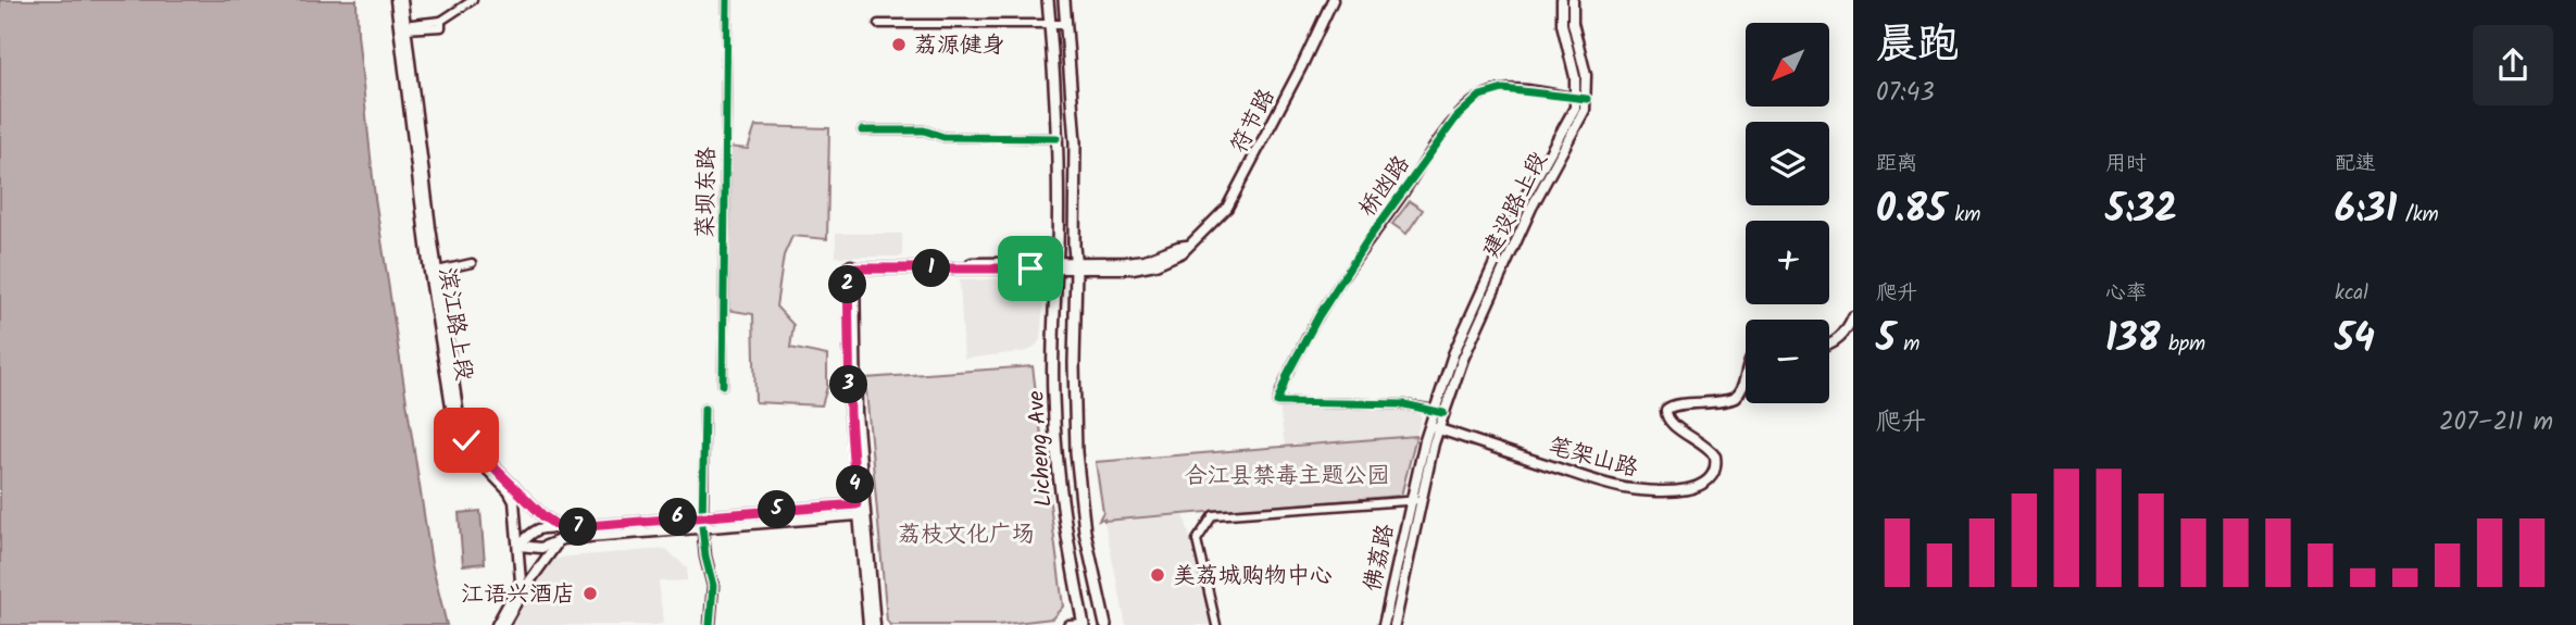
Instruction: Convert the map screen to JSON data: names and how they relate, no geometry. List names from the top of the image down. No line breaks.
{"streets":{"main road":["符节路","建设路上段","滨江路上段","Licheng Ave","笔架山路","佛荔路"],"street":["桥凼路","菜坝东路"]},"crossings":[["符节路","Licheng Ave"],["桥凼路","建设路上段"],["桥凼路","佛荔路"],["建设路上段","佛荔路"],["笔架山路","佛荔路"]],"parks":["合江县禁毒主题公园","荔枝文化广场"],"places":["荔源健身","美荔城购物中心","江语兴酒店"],"north":"bottom left","page":{"heading":["晨跑","07:43"],"map_buttons":["+","−"],"stats":[["距离","0.85 km"],["用时","5:32"],["配速","6:31 /km"],["爬升","5 m"],["心率","138 bpm"],["kcal","54"]],"pins":["1","2","3","4","5","6","7"],"chart":["爬升","207–211 m"]}}
